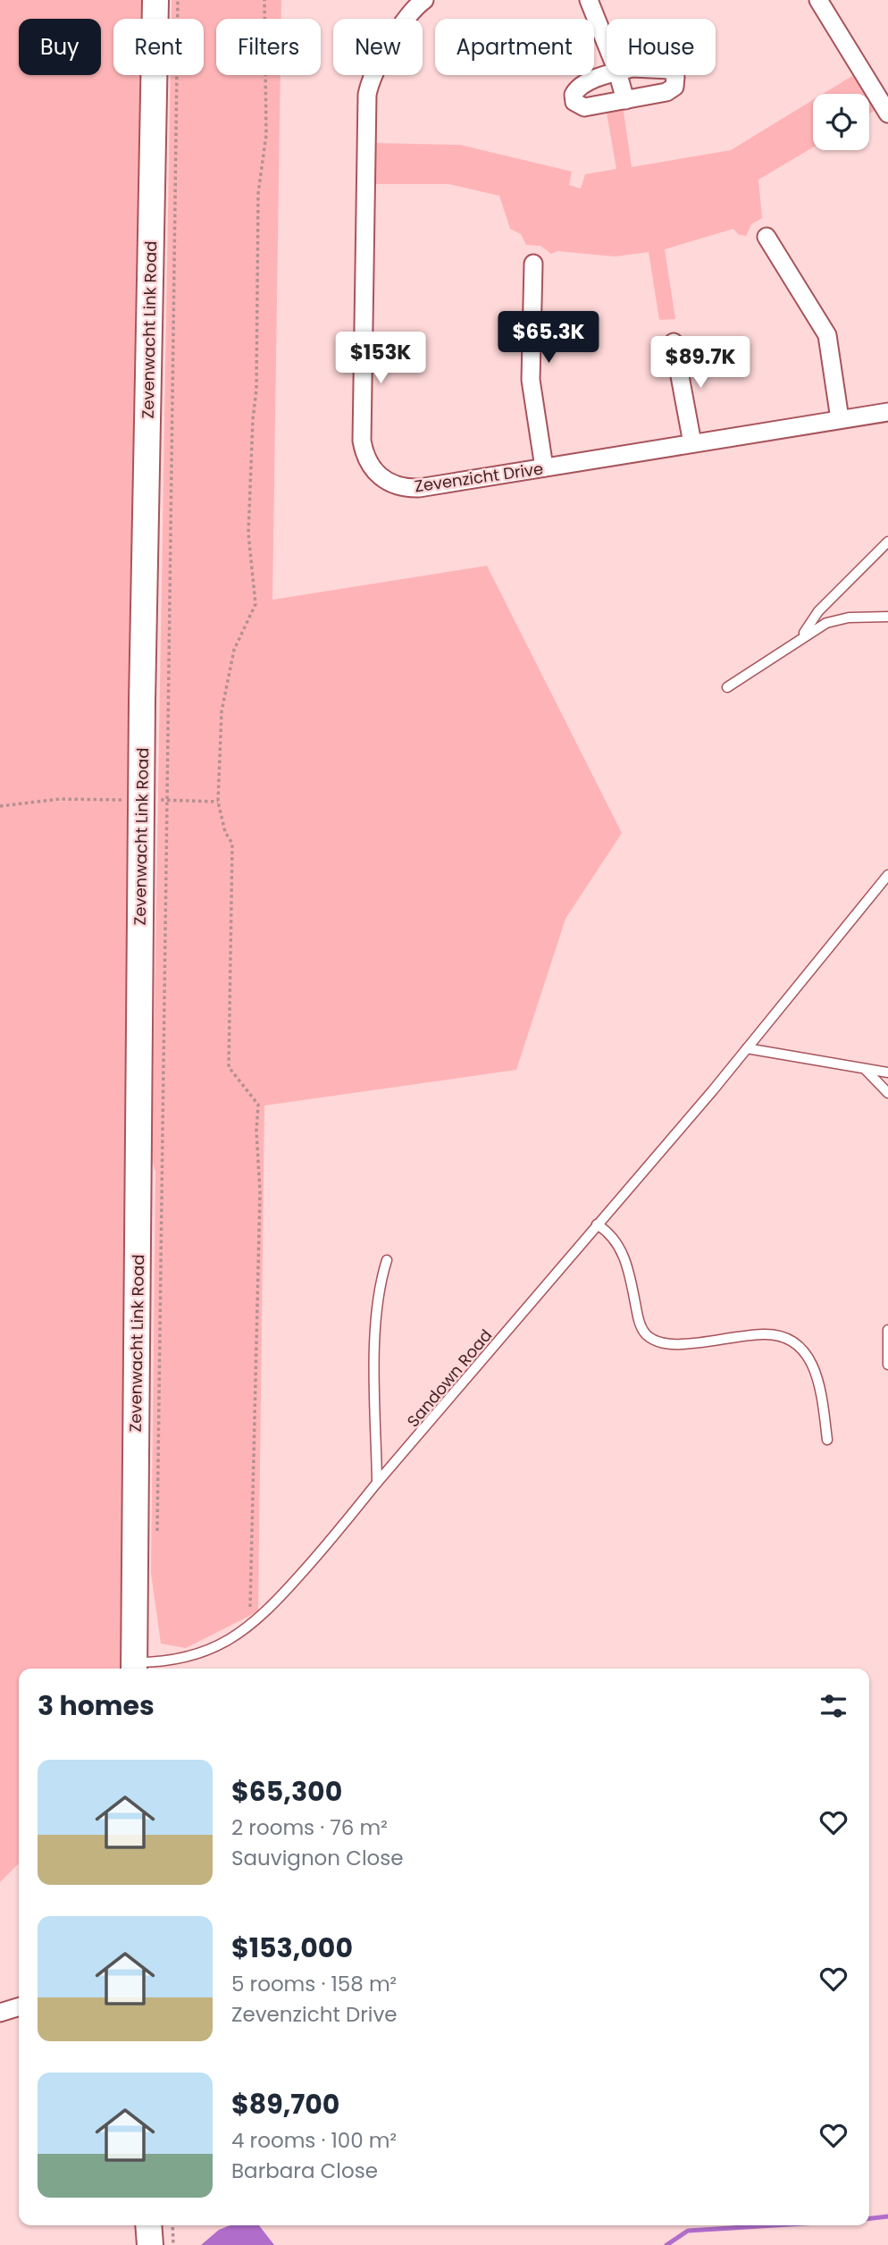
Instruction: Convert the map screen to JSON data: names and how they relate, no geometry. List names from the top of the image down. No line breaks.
{"streets":{"street":["Zevenwacht Link Road","Zevenzicht Drive"],"lane":["Sandown Road"]},"crossings":[["Zevenwacht Link Road","Sandown Road"]],"page":{"chip":["Buy","Rent","Filters","New","Apartment","House"],"price":["$65.3K","$153K","$89.7K"],"heading":"3 homes","list":[{"name":"$65,300","note":"2 rooms · 76 m² · Sauvignon Close"},{"name":"$153,000","note":"5 rooms · 158 m² · Zevenzicht Drive"},{"name":"$89,700","note":"4 rooms · 100 m² · Barbara Close"}]}}
